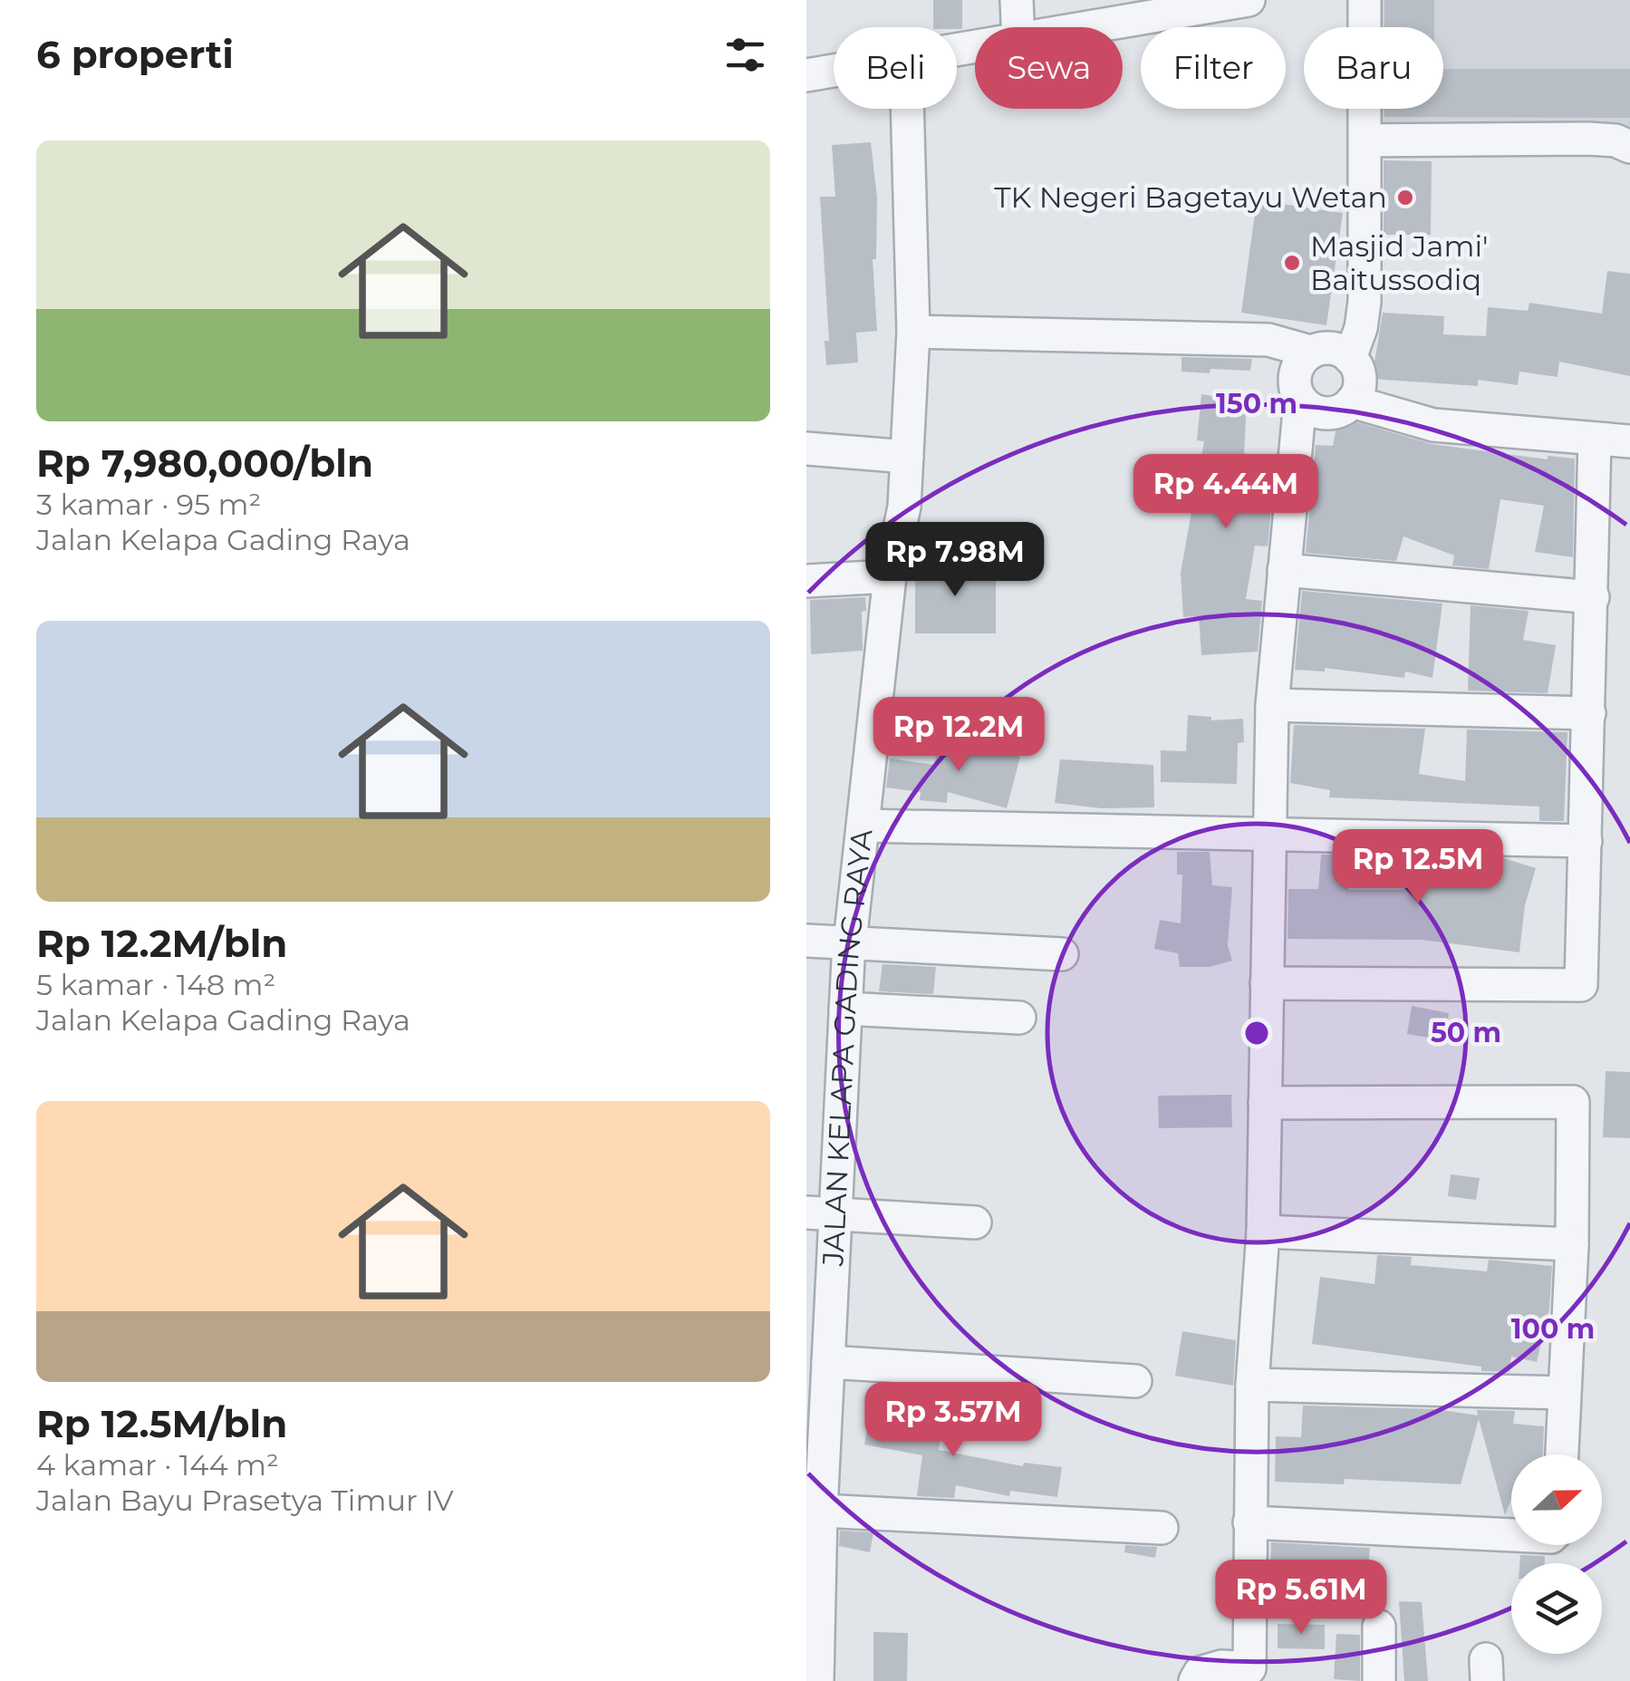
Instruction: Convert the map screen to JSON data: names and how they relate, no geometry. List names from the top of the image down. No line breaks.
{"streets":{"street":["JALAN KELAPA GADING RAYA"]},"places":["TK Negeri Bagetayu Wetan","Masjid Jami' Baitussodiq"],"north":"right","page":{"heading":"6 properti","chip":["Beli","Sewa","Filter","Baru"],"list":[{"name":"Rp 7,980,000/bln","note":"3 kamar · 95 m² · Jalan Kelapa Gading Raya"},{"name":"Rp 12.2M/bln","note":"5 kamar · 148 m² · Jalan Kelapa Gading Raya"},{"name":"Rp 12.5M/bln","note":"4 kamar · 144 m² · Jalan Bayu Prasetya Timur IV"}],"price":["Rp 4.44M","Rp 7.98M","Rp 12.2M","Rp 12.5M","Rp 3.57M","Rp 5.61M"]},"rings":["150 m","50 m","100 m"]}
